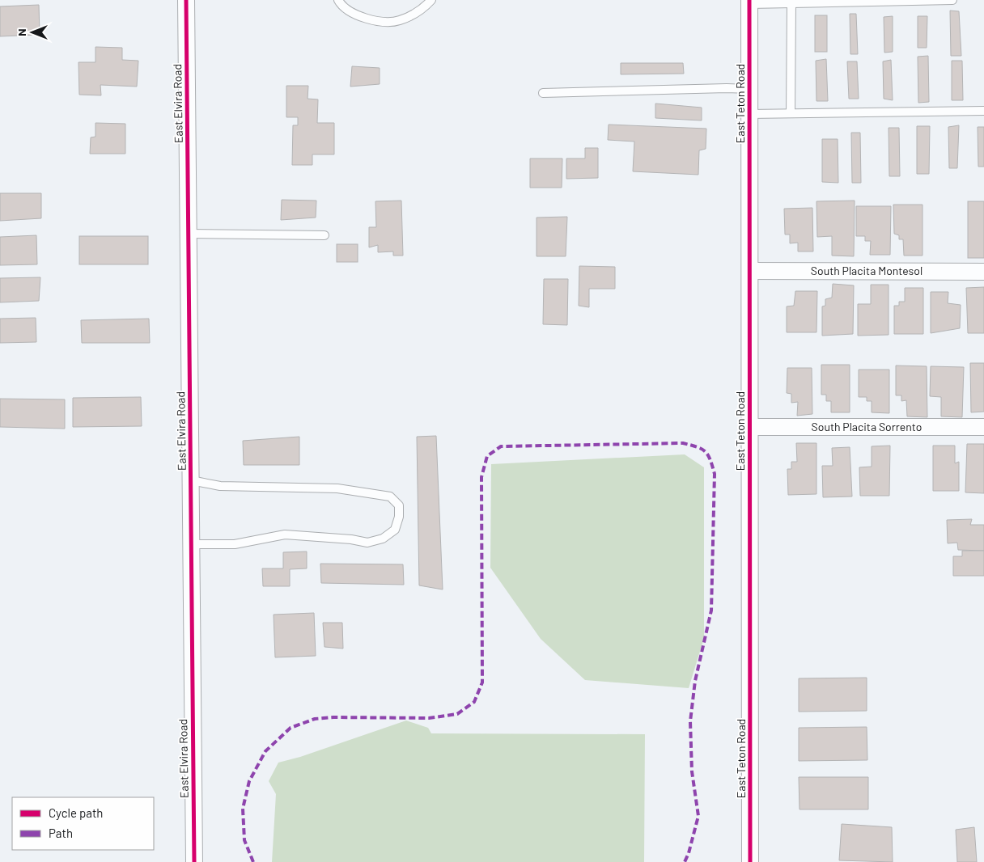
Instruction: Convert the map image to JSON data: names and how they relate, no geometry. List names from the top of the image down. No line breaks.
{"streets":{"street":["East Elvira Road","East Teton Road","South Placita Montesol","South Placita Sorrento"]},"crossings":[["East Teton Road","South Placita Montesol"],["East Teton Road","South Placita Sorrento"]],"legend":["Cycle path","Path"],"north":"left"}
